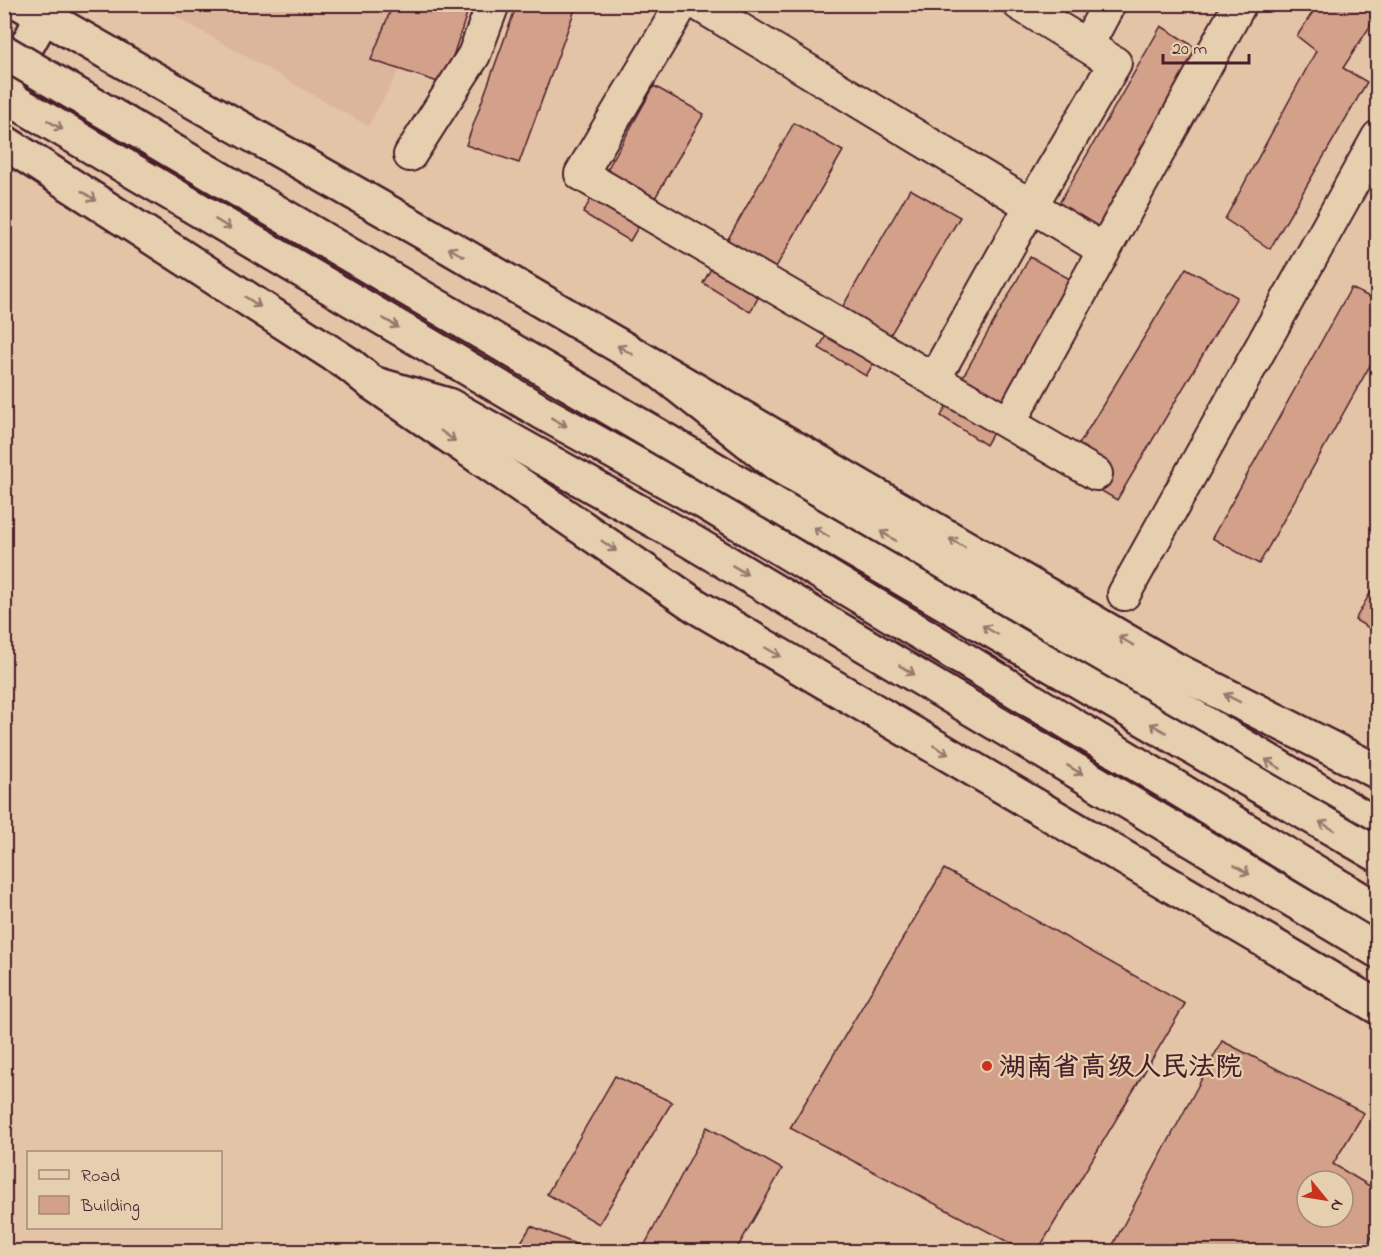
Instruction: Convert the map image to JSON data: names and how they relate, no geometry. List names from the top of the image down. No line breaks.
{"places":["湖南省高级人民法院"],"legend":["Road","Building"],"scale_bar":"20 m","north":"bottom right"}
